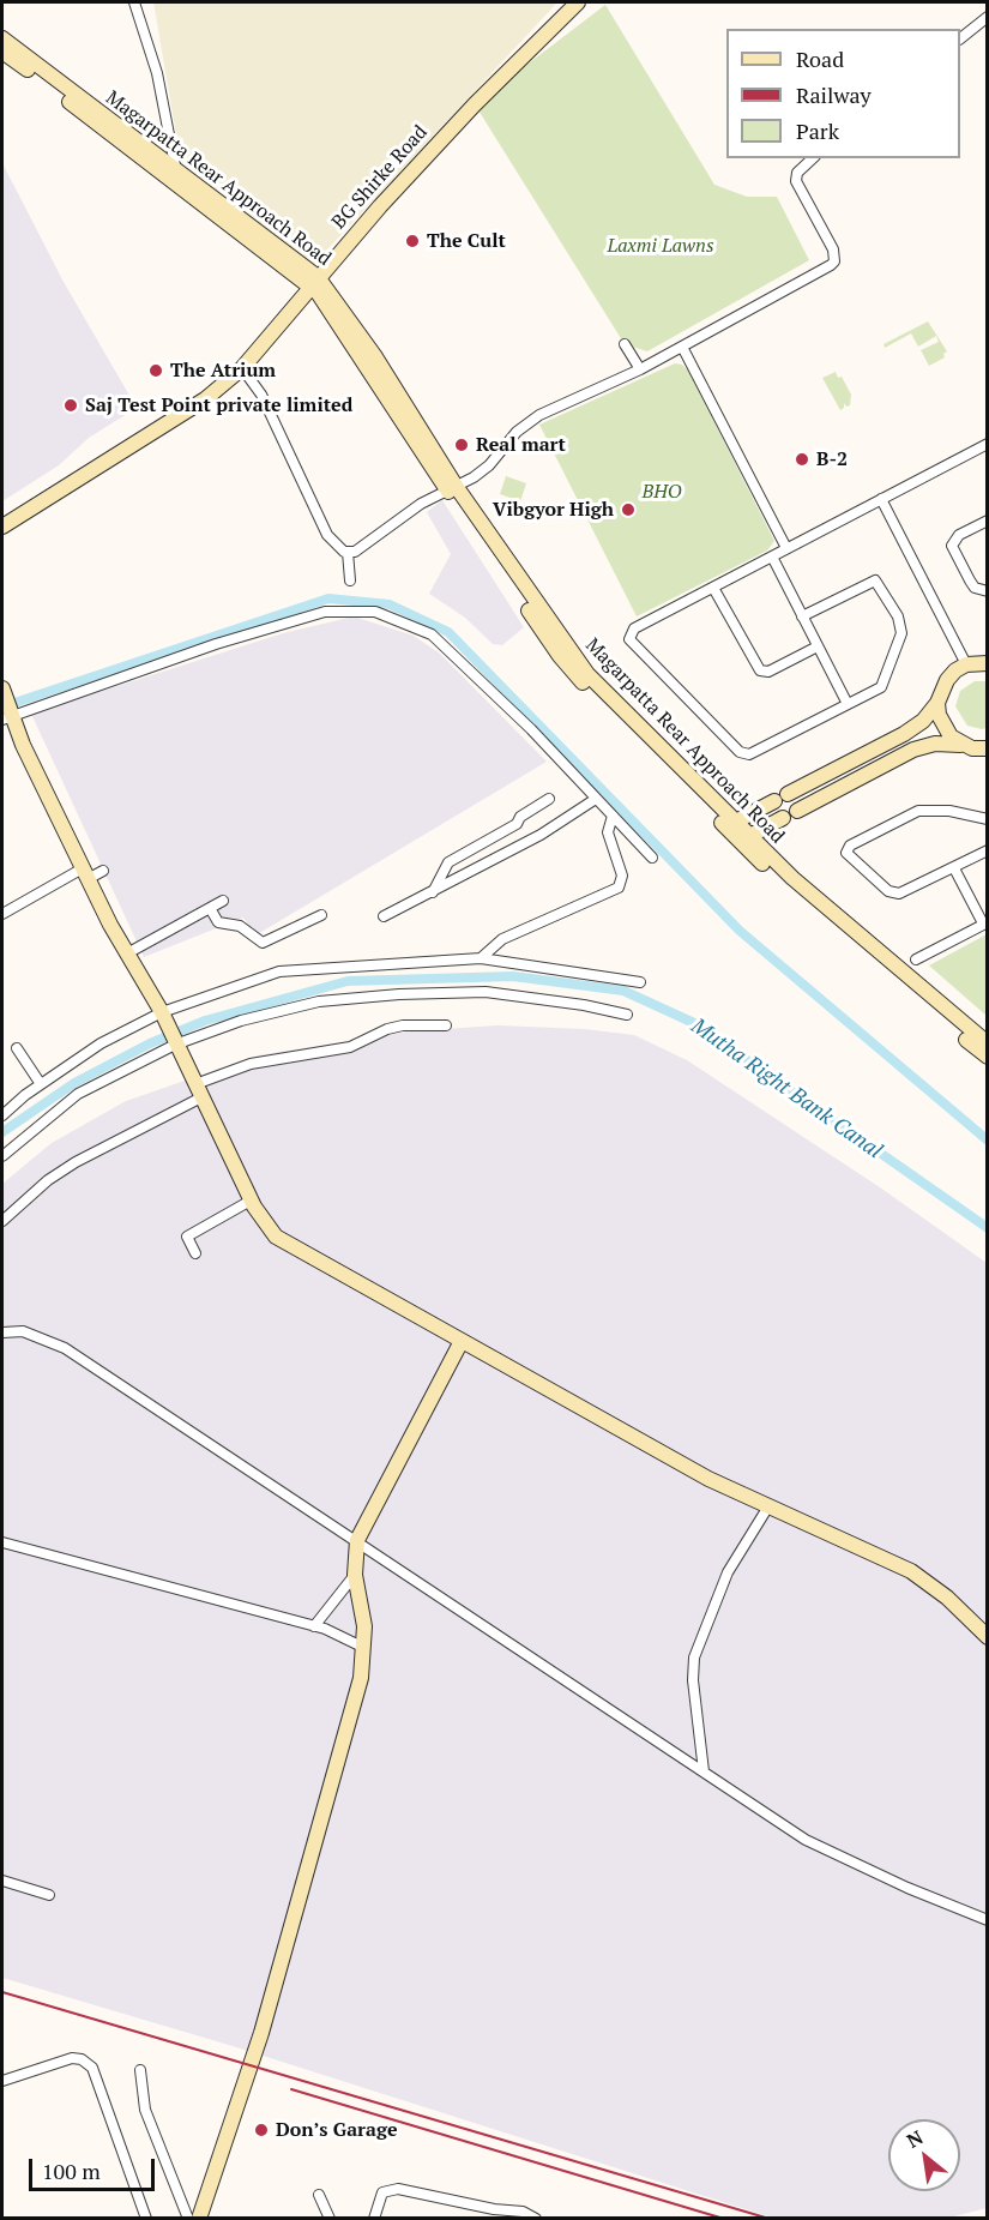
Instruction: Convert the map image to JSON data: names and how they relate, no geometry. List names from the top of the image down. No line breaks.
{"streets":{"street":["BG Shirke Road","Magarpatta Rear Approach Road"]},"crossings":[["BG Shirke Road","Magarpatta Rear Approach Road"]],"water":["Mutha Right Bank Canal"],"parks":["Laxmi Lawns","BHO"],"places":["The Cult","The Atrium","Saj Test Point private limited","Real mart","B-2","Vibgyor High","Don’s Garage"],"legend":["Road","Railway","Park"],"scale_bar":"100 m","north":"top left"}
